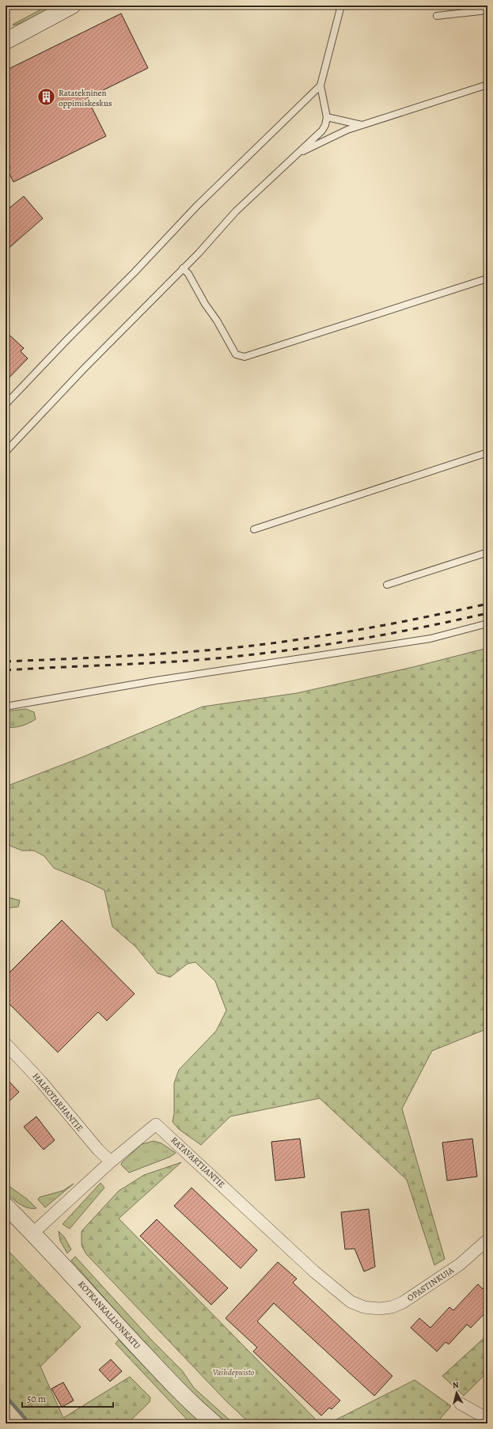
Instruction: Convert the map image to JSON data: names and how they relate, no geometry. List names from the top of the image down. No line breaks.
{"streets":{"street":["HALKOTARHANTIE","RATAVARTIJANTIE","OPASTINKUJA","KOTKANKALLIONKATU"]},"crossings":[["HALKOTARHANTIE","RATAVARTIJANTIE"],["RATAVARTIJANTIE","OPASTINKUJA"],["RATAVARTIJANTIE","KOTKANKALLIONKATU"]],"parks":["Vaihdepuisto"],"places":{"building":["Ratatekninen oppimiskeskus"]},"scale_bar":"50 m","north":"top"}
